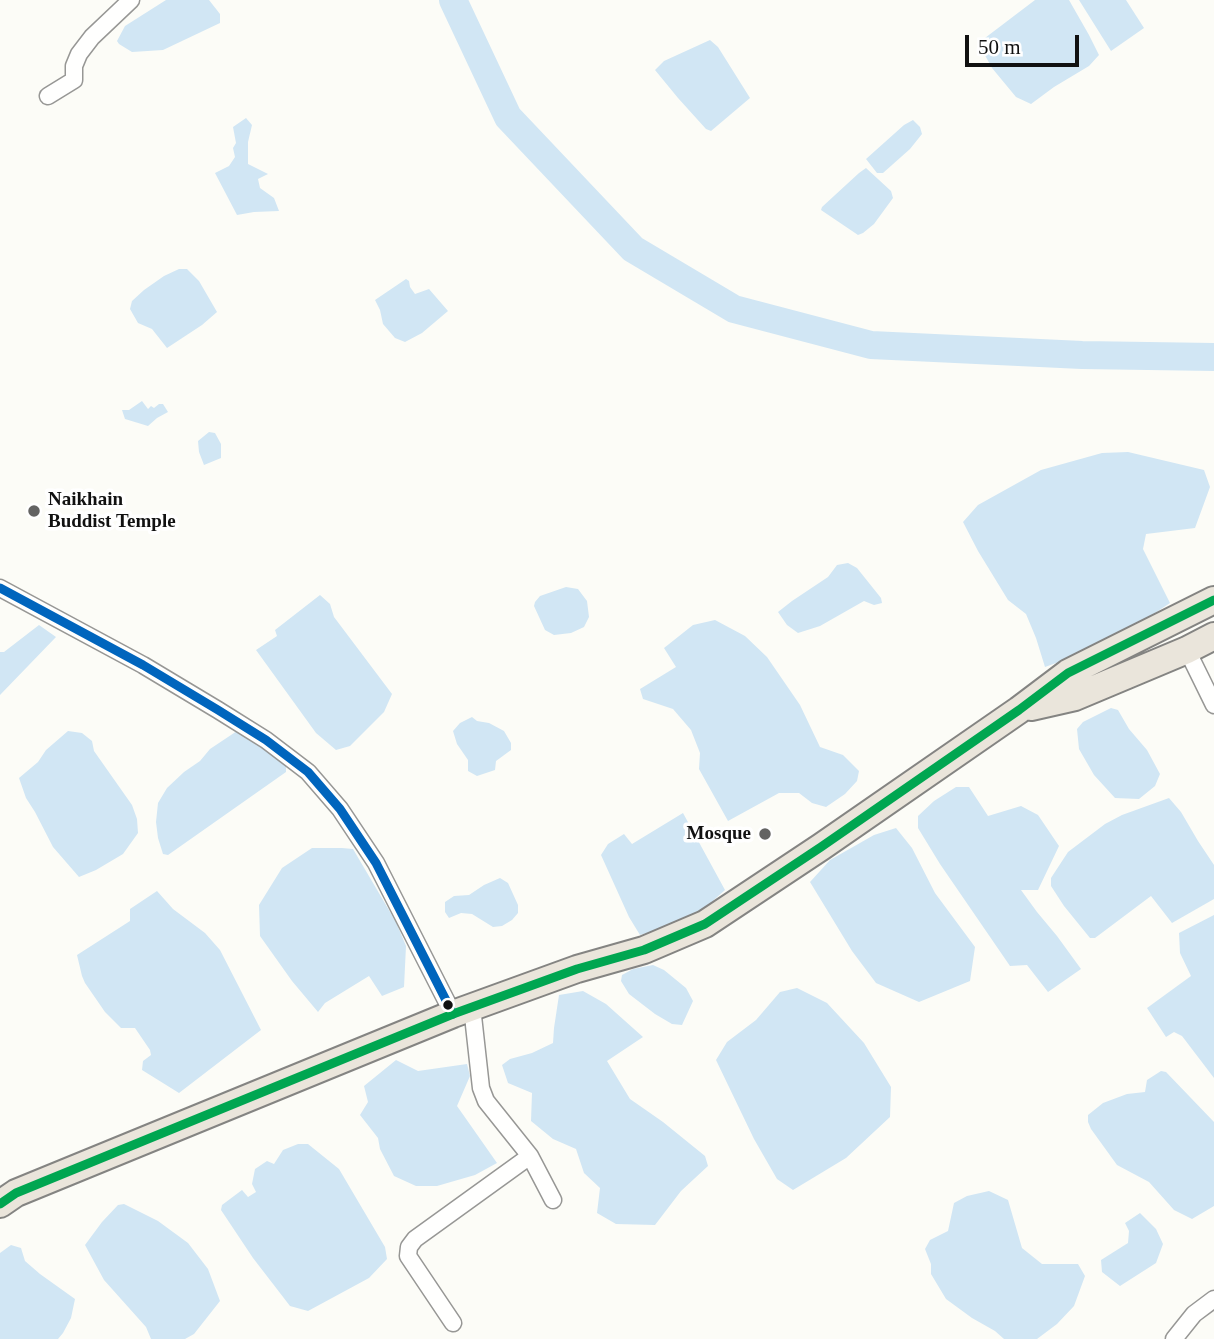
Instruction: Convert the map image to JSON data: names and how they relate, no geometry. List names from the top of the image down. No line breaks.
{"places":["Naikhain Buddist Temple","Mosque"],"scale_bar":"50 m"}
